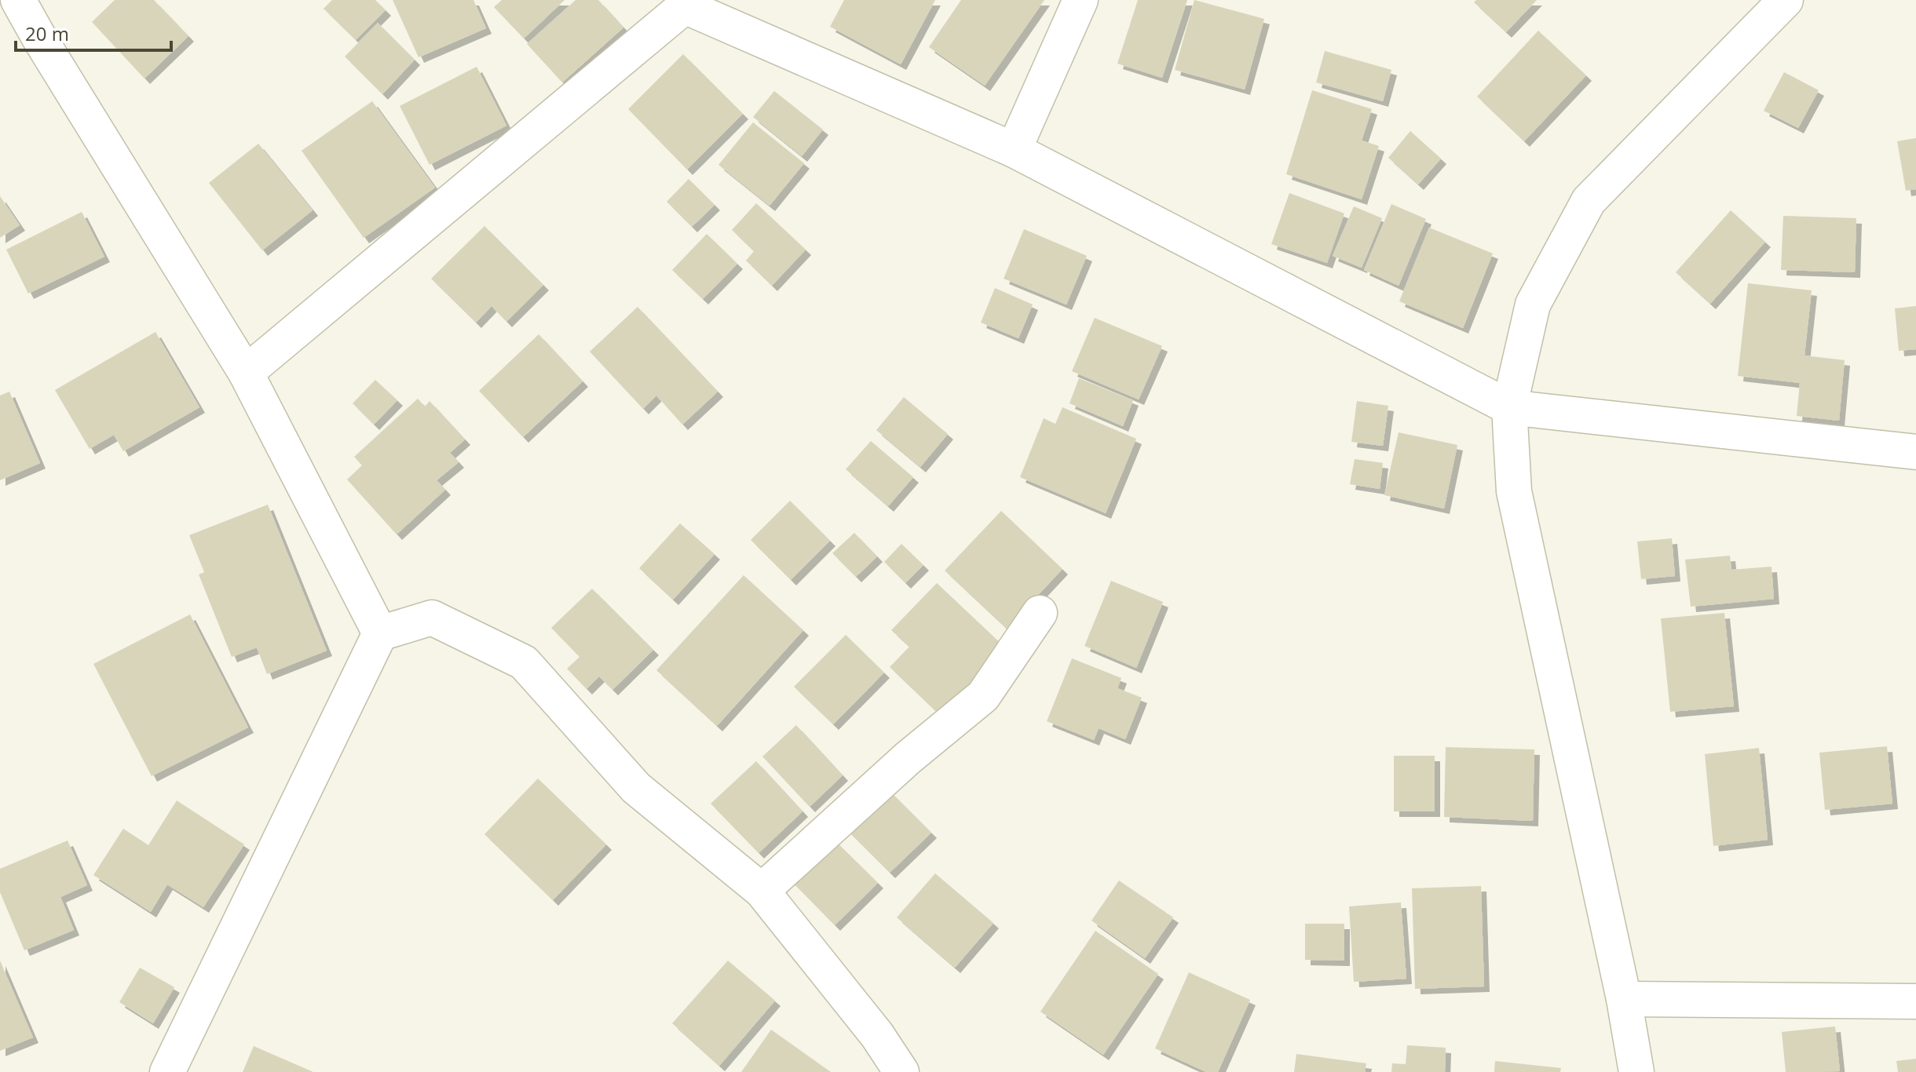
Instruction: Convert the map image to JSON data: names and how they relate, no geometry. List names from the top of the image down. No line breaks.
{"scale_bar":"20 m"}
